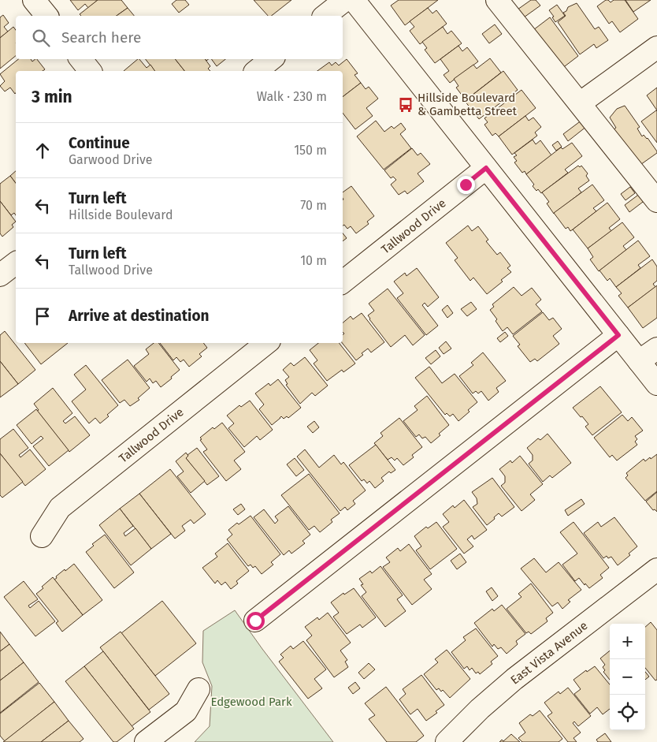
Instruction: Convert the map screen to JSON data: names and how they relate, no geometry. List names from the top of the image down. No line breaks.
{"streets":{"street":["Tallwood Drive","East Vista Avenue"]},"parks":["Edgewood Park"],"places":{"bus stop":["Hillside Boulevard & Gambetta Street"]},"page":{"search":"Search here","heading":["3 min","Walk · 230 m"],"list":[["Continue","Garwood Drive","150 m"],["Turn left","Hillside Boulevard","70 m"],["Turn left","Tallwood Drive","10 m"],"Arrive at destination"],"map_buttons":["+","−"]}}
